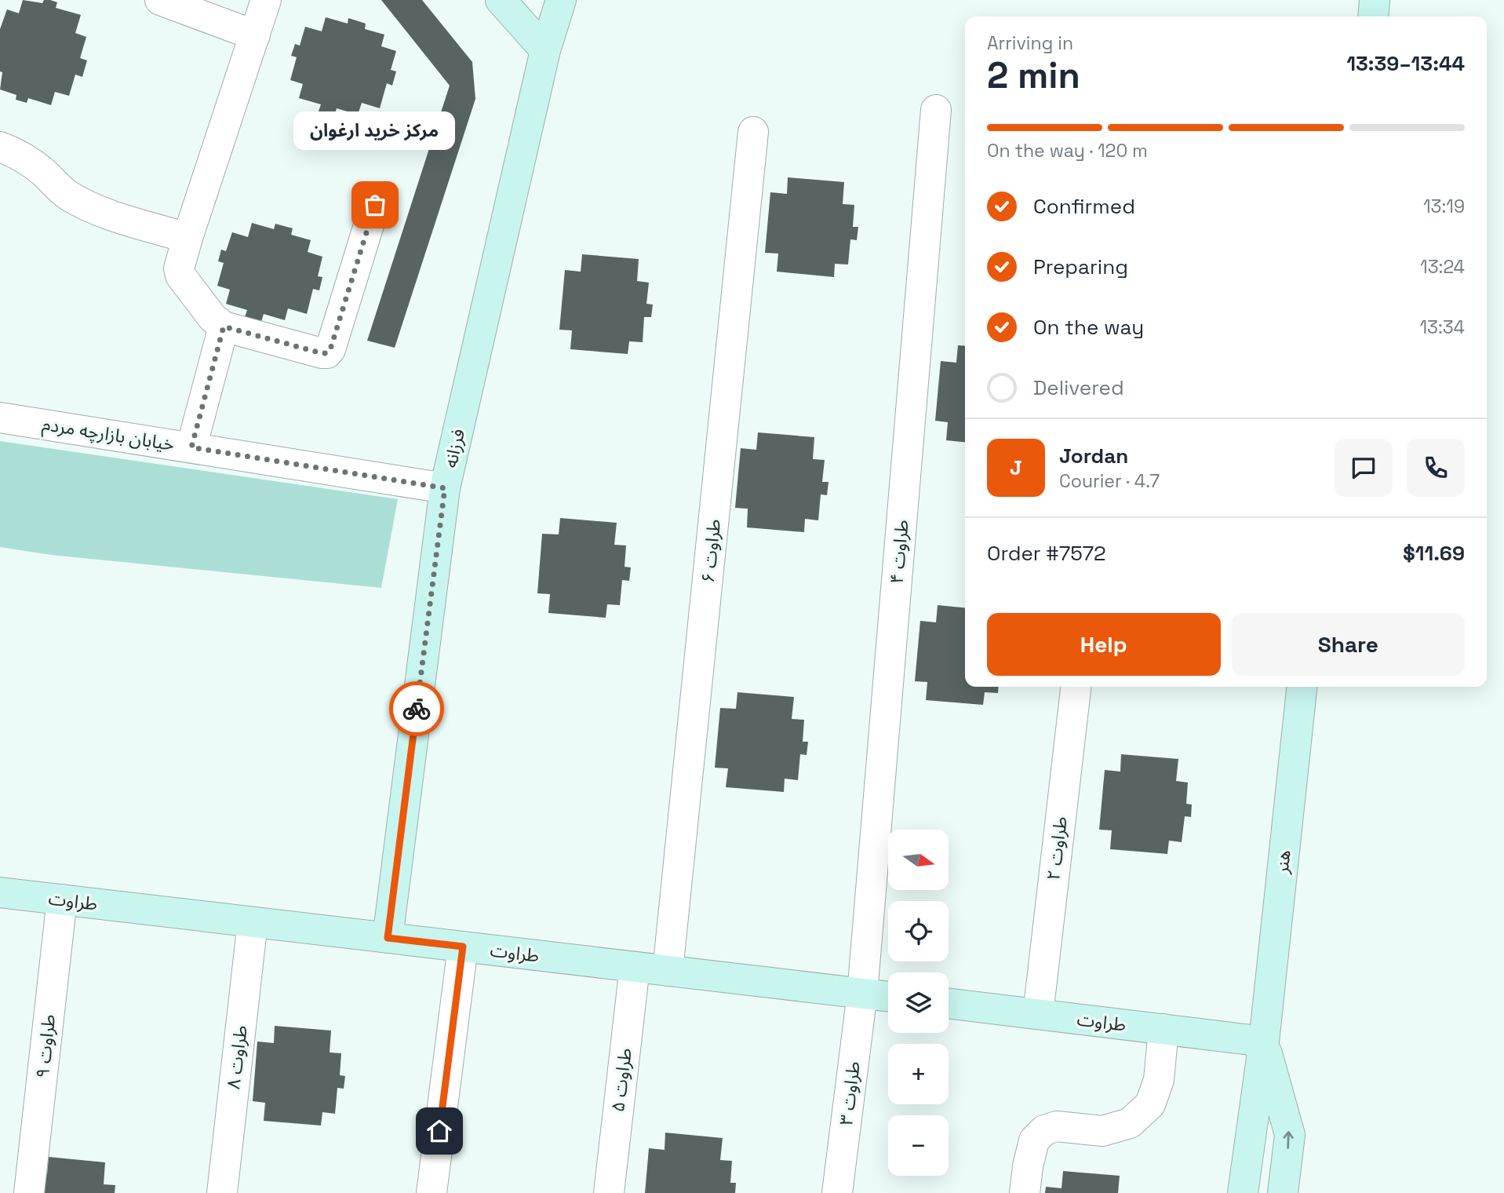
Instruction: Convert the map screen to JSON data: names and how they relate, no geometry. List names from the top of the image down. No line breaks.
{"streets":{"street":["خیابان بازارچه مردم","فرزانه","طراوت ۶","طراوت ۴","طراوت ۲","هنر","طراوت","طراوت ۹","طراوت ۸","طراوت ۵","طراوت ۳"]},"crossings":[["خیابان بازارچه مردم","فرزانه"],["فرزانه","طراوت"],["طراوت ۶","طراوت"],["طراوت ۴","طراوت"],["طراوت ۴","طراوت ۳"],["طراوت ۲","طراوت"],["هنر","طراوت"],["طراوت","طراوت ۹"],["طراوت","طراوت ۸"],["طراوت","طراوت ۵"],["طراوت","طراوت ۳"]],"places":["مرکز خرید ارغوان"],"north":"right","page":{"heading":["2 min","Arriving in","13:39–13:44"],"panel":["Jordan","Courier · 4.7","Order #7572","$11.69"],"bar":"On the way · 120 m","bubble":"مرکز خرید ارغوان","list":[["Confirmed","13:19"],["Preparing","13:24"],["On the way","13:34"],"Delivered"],"round":"J","buttons":["Help","Share"],"map_buttons":["+","−"]}}
